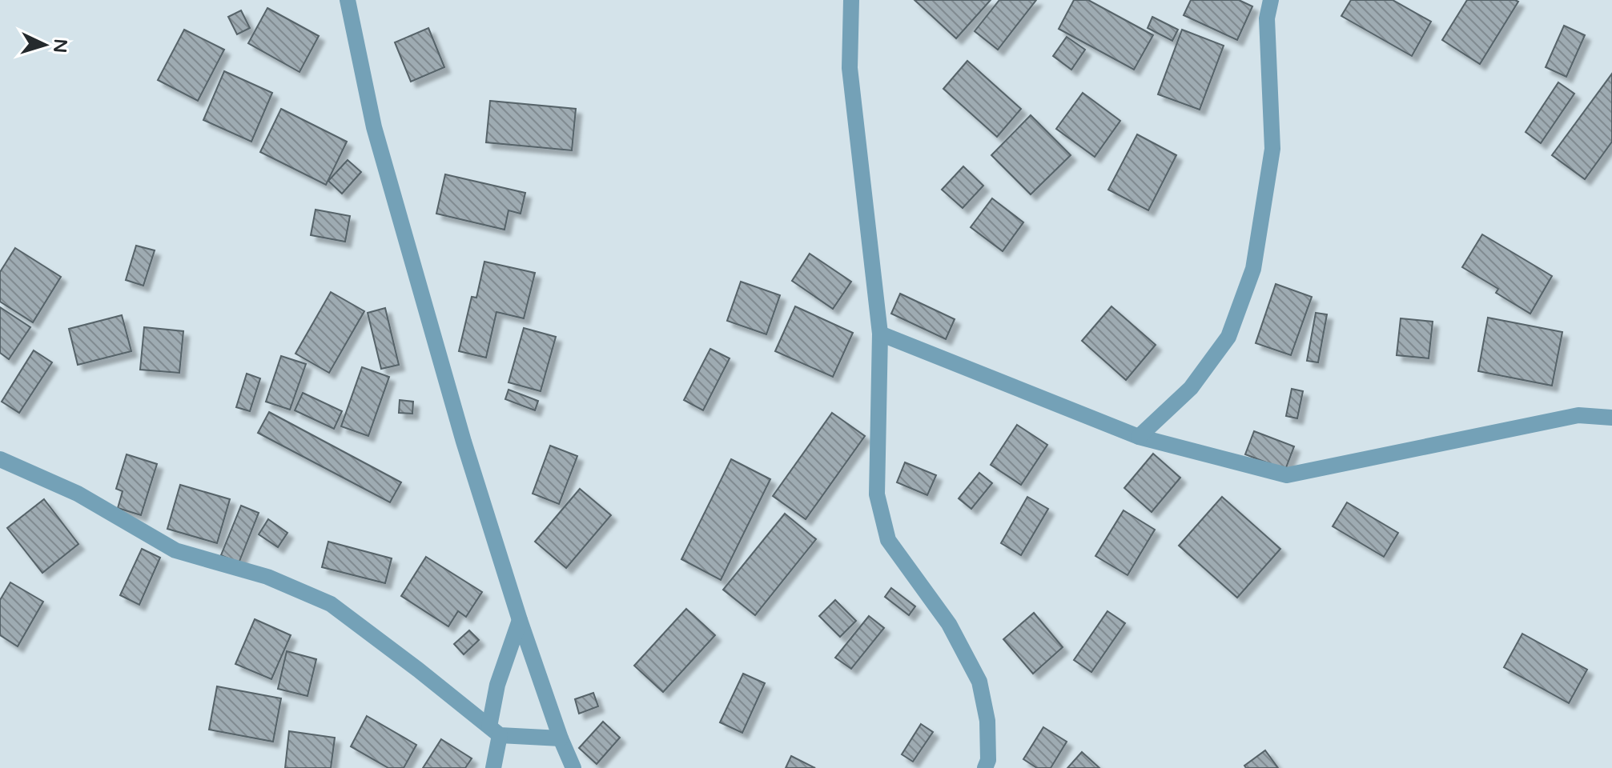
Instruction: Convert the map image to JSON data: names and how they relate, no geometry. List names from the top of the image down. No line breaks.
{"north":"right"}
